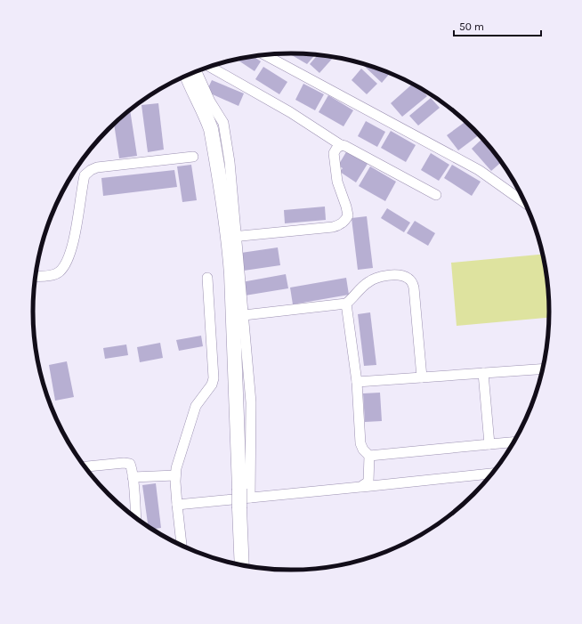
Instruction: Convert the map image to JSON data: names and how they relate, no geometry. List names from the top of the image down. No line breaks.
{"scale_bar":"50 m"}
